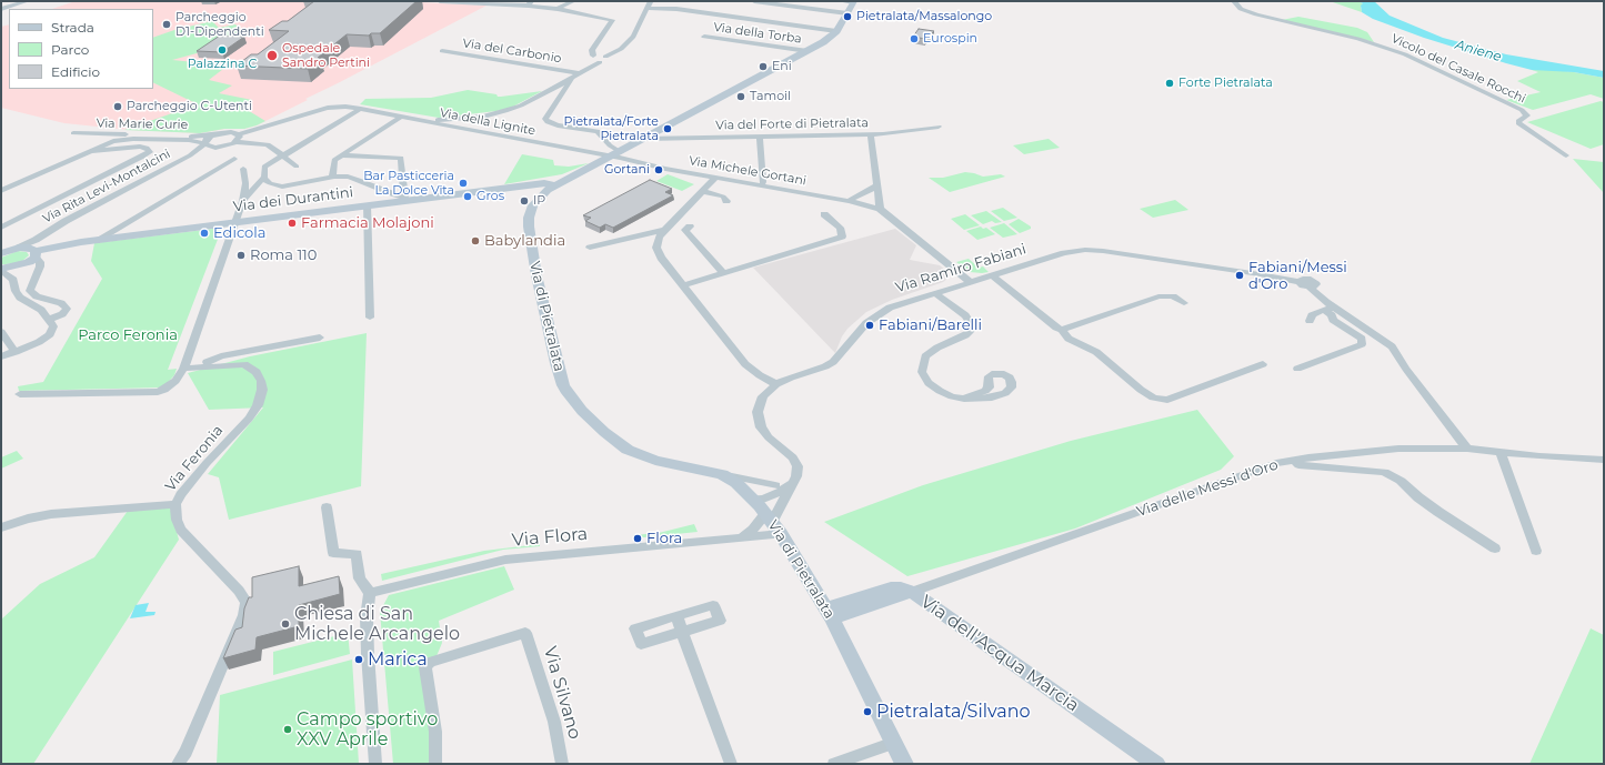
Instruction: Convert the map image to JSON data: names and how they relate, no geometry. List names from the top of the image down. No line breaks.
{"streets":{"street":["Via della Torba","Via del Carbonio","Vicolo del Casale Rocchi","Via della Lignite","Via Marie Curie","Via del Forte di Pietralata","Via Michele Gortani","Via Rita Levi-Montalcini","Via dei Durantini","Via Ramiro Fabiani","Via di Pietralata","Via Feronia","Via delle Messi d'Oro","Via Flora","Via dell'Acqua Marcia","Via Silvano"]},"crossings":[["Via della Torba","Via di Pietralata"],["Via della Lignite","Via Marie Curie"],["Via della Lignite","Via Michele Gortani"],["Via della Lignite","Via di Pietralata"],["Via Marie Curie","Via Rita Levi-Montalcini"],["Via del Forte di Pietralata","Via di Pietralata"],["Via Michele Gortani","Via di Pietralata"],["Via Rita Levi-Montalcini","Via dei Durantini"],["Via dei Durantini","Via di Pietralata"],["Via Ramiro Fabiani","Via di Pietralata"],["Via Ramiro Fabiani","Via delle Messi d'Oro"],["Via Ramiro Fabiani","Via Flora"],["Via di Pietralata","Via Flora"],["Via di Pietralata","Via dell'Acqua Marcia"],["Via delle Messi d'Oro","Via dell'Acqua Marcia"]],"water":["Aniene"],"parks":["Parco Feronia"],"places":["Pietralata/Massalongo","Parcheggio D1-Dipendenti","Eurospin","Palazzina C","Ospedale Sandro Pertini","Eni","Forte Pietralata","Tamoil","Parcheggio C-Utenti","Pietralata/Forte Pietralata","Gortani","Bar Pasticceria La Dolce Vita","Gros","IP","Farmacia Molajoni","Edicola","Babylandia","Roma 110","Fabiani/Messi d'Oro","Fabiani/Barelli","Flora","Chiesa di San Michele Arcangelo","Marica","Pietralata/Silvano","Campo sportivo XXV Aprile"],"legend":["Strada","Parco","Edificio"]}
